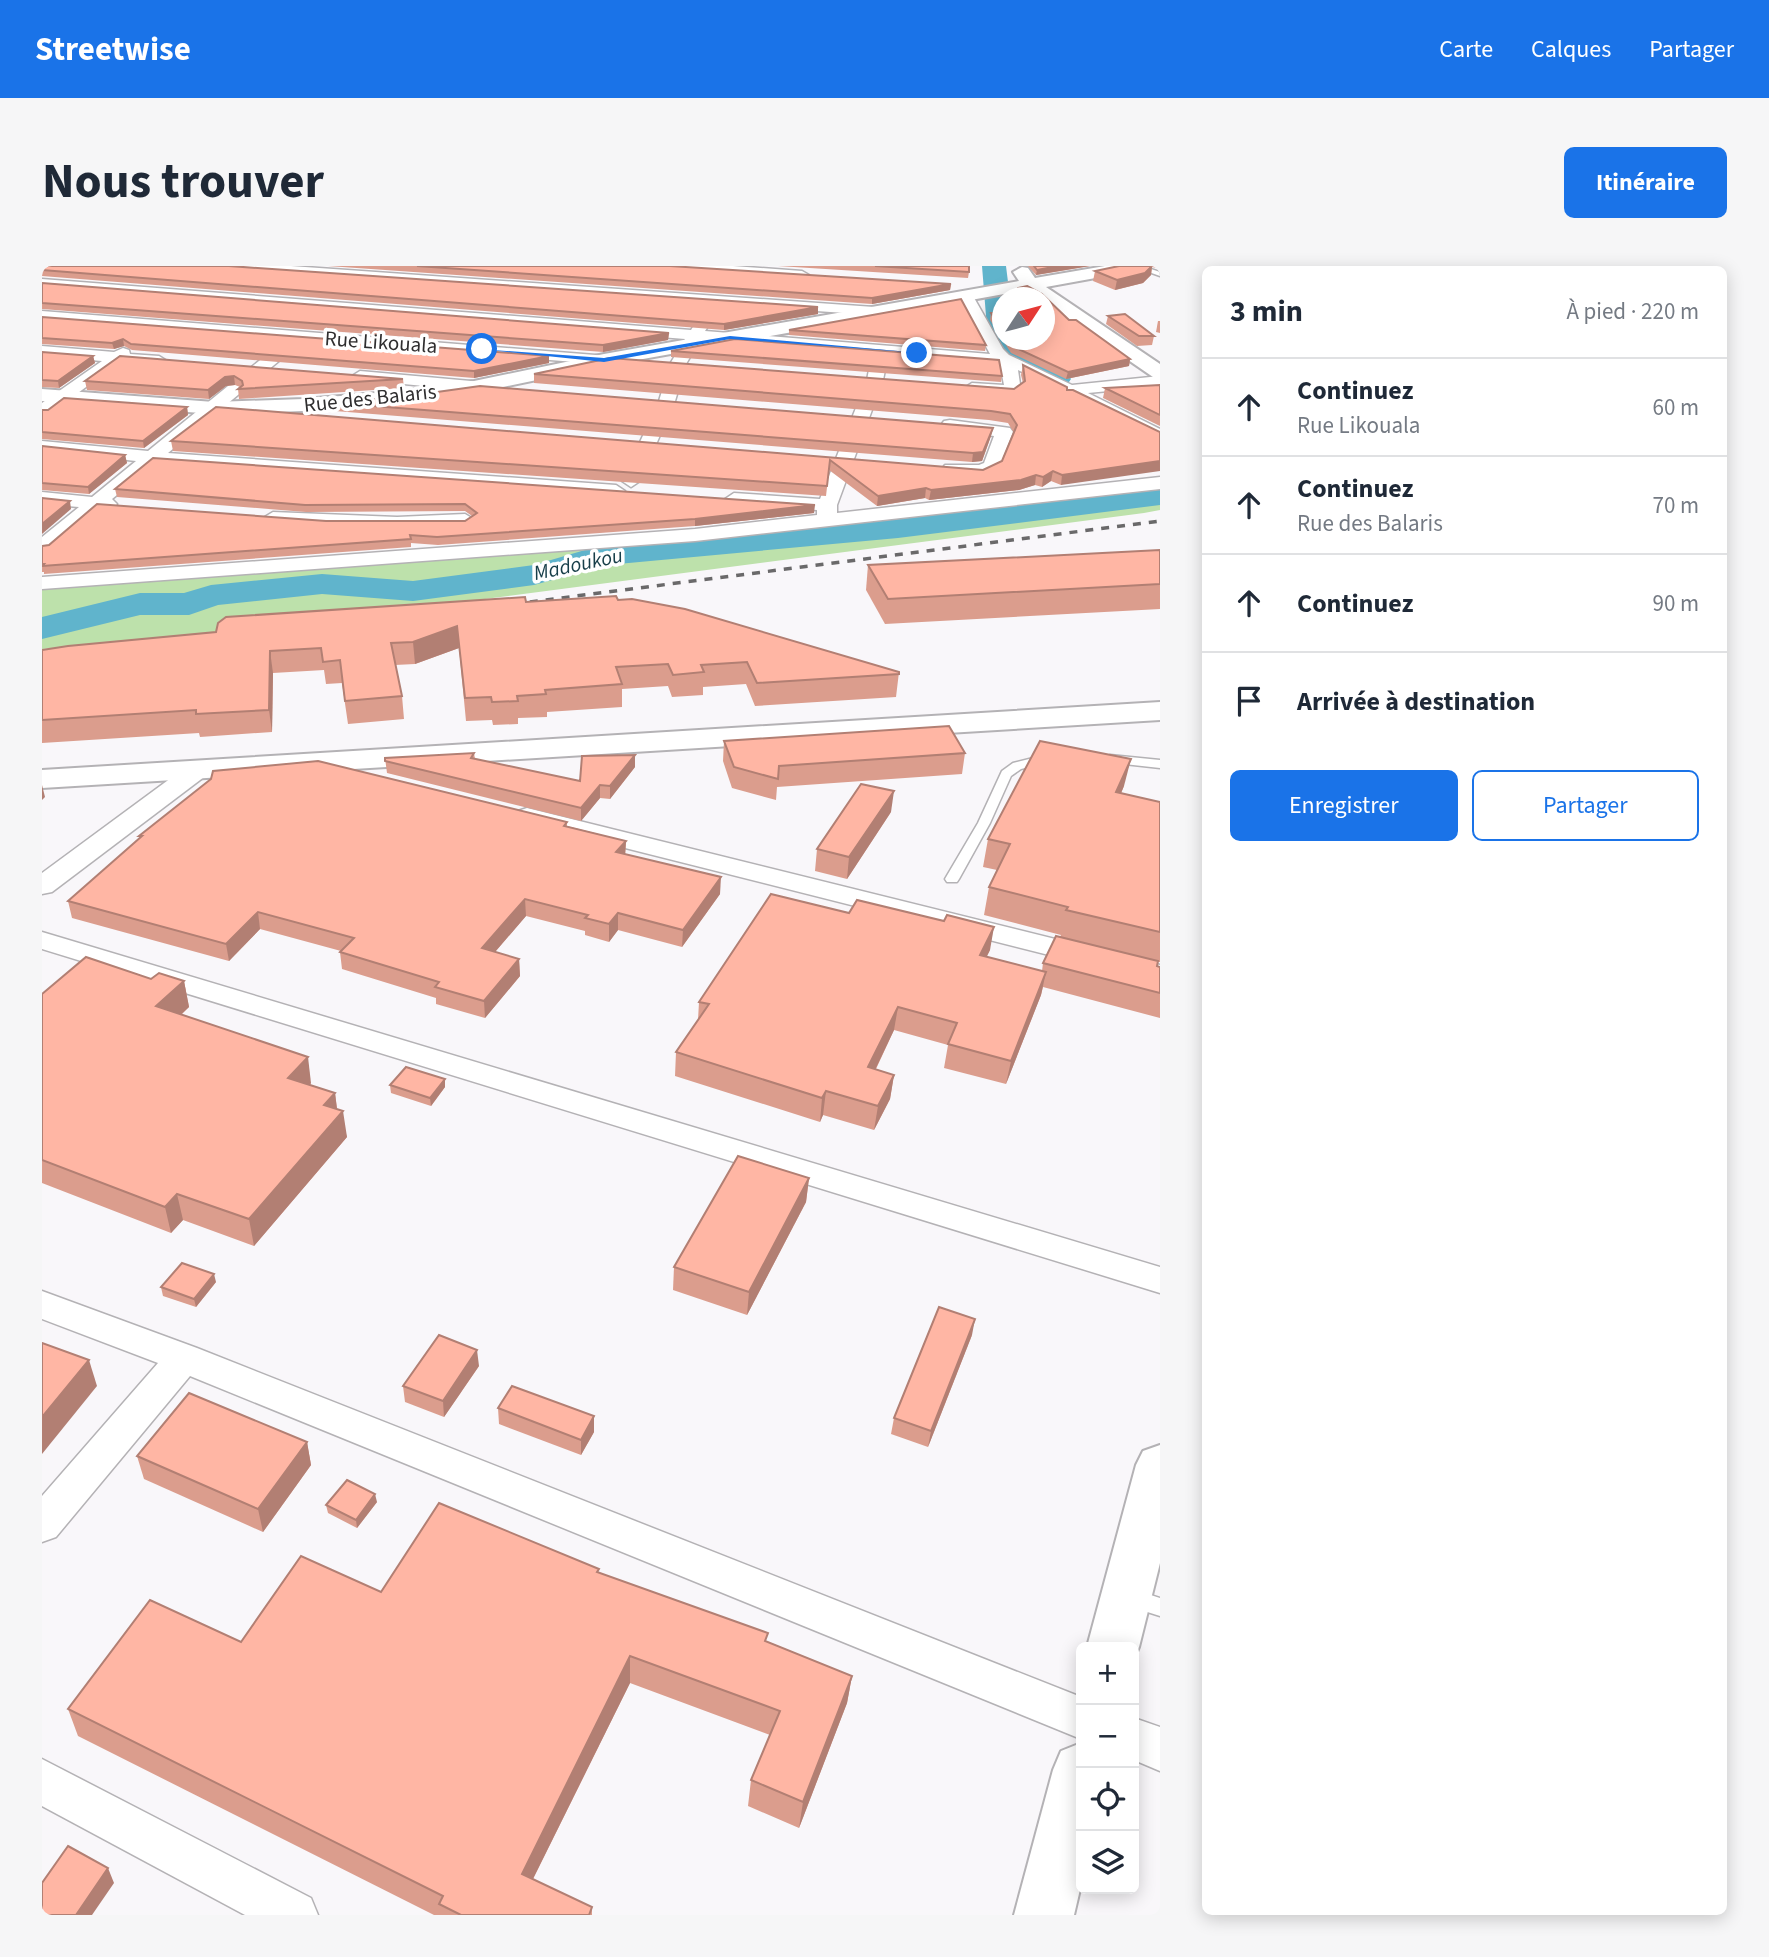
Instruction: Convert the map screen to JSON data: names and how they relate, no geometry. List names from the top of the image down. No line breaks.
{"streets":{"main road":["Rue des Balaris"],"street":["Rue Likouala"]},"crossings":[["Rue Likouala","Rue des Balaris"]],"water":["Madoukou"],"north":"top right","page":{"header":"Streetwise","nav":["Carte","Calques","Partager"],"title":"Nous trouver","buttons":["Itinéraire",["Enregistrer","Partager"]],"heading":["3 min","À pied · 220 m"],"list":[["Continuez","Rue Likouala","60 m"],["Continuez","Rue des Balaris","70 m"],["Continuez","90 m"],"Arrivée à destination"],"map_buttons":["+","−"]}}
